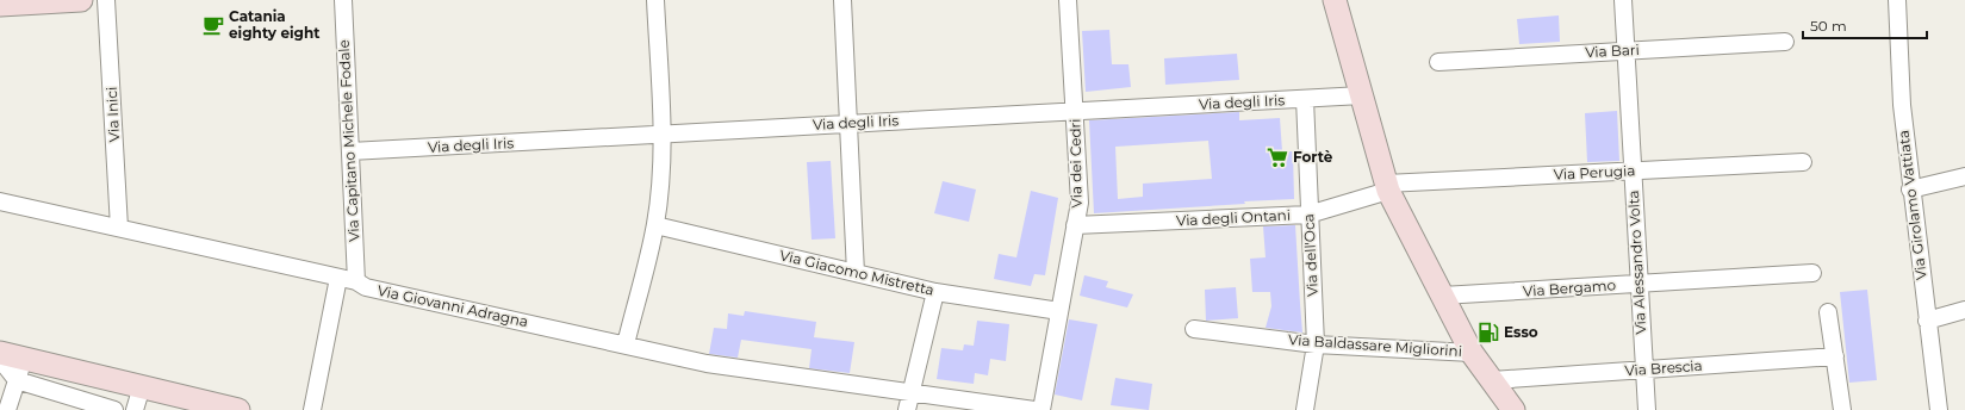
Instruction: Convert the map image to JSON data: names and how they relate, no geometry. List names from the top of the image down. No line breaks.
{"streets":{"street":["Via Bari","Via degli Iris","Via Inici","Via Capitano Michele Fodale","Via dei Cedri","Via Perugia","Via Girolamo Vattiata","Via degli Ontani","Via dell'Oca","Via Alessandro Volta","Via Giacomo Mistretta","Via Bergamo","Via Giovanni Adragna","Via Baldassare Migliorini","Via Brescia"]},"crossings":[["Via Bari","Via Alessandro Volta"],["Via degli Iris","Via Capitano Michele Fodale"],["Via degli Iris","Via dei Cedri"],["Via degli Iris","Via dell'Oca"],["Via Inici","Via Giovanni Adragna"],["Via Capitano Michele Fodale","Via Giovanni Adragna"],["Via dei Cedri","Via degli Ontani"],["Via dei Cedri","Via Giacomo Mistretta"],["Via Perugia","Via degli Ontani"],["Via Perugia","Via Alessandro Volta"],["Via degli Ontani","Via dell'Oca"],["Via dell'Oca","Via Baldassare Migliorini"],["Via Alessandro Volta","Via Bergamo"],["Via Alessandro Volta","Via Brescia"]],"places":{"cafe":["Catania eighty eight"],"supermarket":["Fortè"],"fuel station":["Esso"]},"scale_bar":"50 m"}
